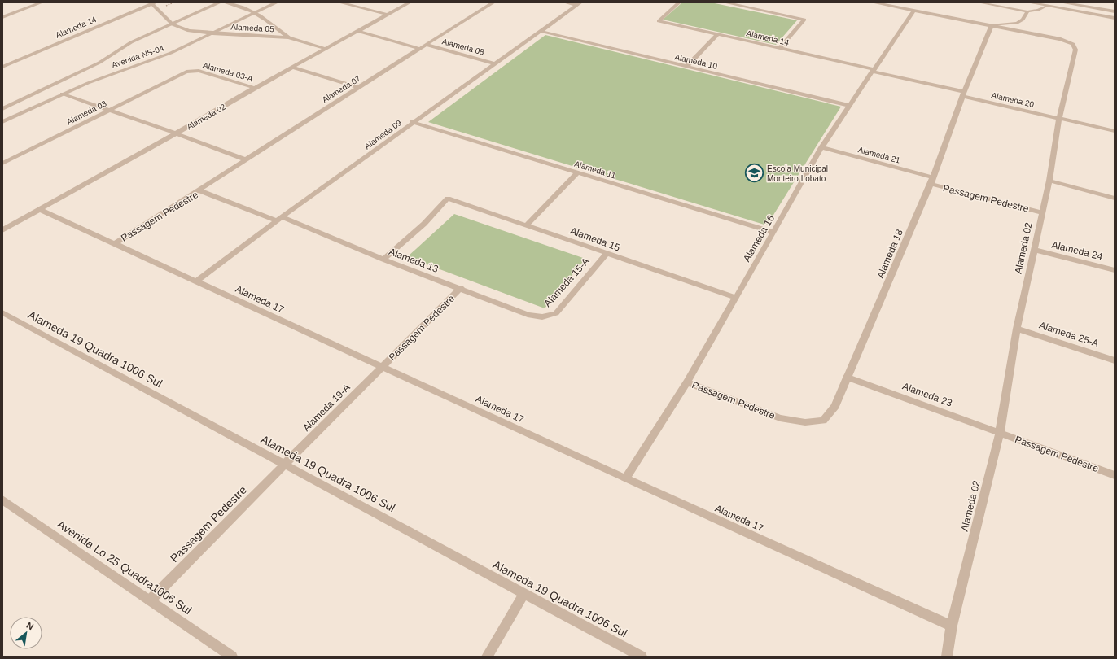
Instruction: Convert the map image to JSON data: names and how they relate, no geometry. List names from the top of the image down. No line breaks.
{"streets":{"street":["Alameda 14","Alameda 05","Alameda 08","Avenida NS-04","Alameda 10","Alameda 03-A","Alameda 07","Alameda 20","Alameda 03","Alameda 02","Alameda 09","Alameda 21","Alameda 11","Passagem Pedestre","Alameda 16","Alameda 15","Alameda 24","Alameda 18","Alameda 13","Alameda 15-A","Alameda 17","Alameda 25-A","Alameda 19 Quadra 1006 Sul","Alameda 23","Alameda 19-A","Avenida Lo 25 Quadra1006 Sul"]},"crossings":[["Alameda 14","Alameda 05"],["Alameda 14","Alameda 16"],["Alameda 05","Avenida NS-04"],["Alameda 08","Alameda 07"],["Alameda 08","Alameda 09"],["Alameda 10","Alameda 09"],["Alameda 10","Alameda 16"],["Alameda 03-A","Alameda 03"],["Alameda 03-A","Alameda 02"],["Alameda 07","Passagem Pedestre"],["Alameda 20","Alameda 02"],["Alameda 20","Alameda 18"],["Alameda 02","Passagem Pedestre"],["Alameda 02","Alameda 16"],["Alameda 02","Alameda 24"],["Alameda 02","Alameda 18"],["Alameda 02","Alameda 17"],["Alameda 02","Alameda 25-A"],["Alameda 02","Alameda 23"],["Alameda 09","Alameda 11"],["Alameda 09","Passagem Pedestre"],["Alameda 09","Alameda 13"],["Alameda 09","Alameda 17"],["Alameda 21","Passagem Pedestre"],["Alameda 21","Alameda 16"],["Alameda 21","Alameda 18"],["Alameda 11","Alameda 16"],["Passagem Pedestre","Alameda 16"],["Passagem Pedestre","Alameda 18"],["Passagem Pedestre","Alameda 13"],["Passagem Pedestre","Alameda 17"],["Passagem Pedestre","Alameda 19 Quadra 1006 Sul"],["Passagem Pedestre","Alameda 23"],["Passagem Pedestre","Alameda 19-A"],["Passagem Pedestre","Avenida Lo 25 Quadra1006 Sul"],["Alameda 16","Alameda 15"],["Alameda 16","Alameda 17"],["Alameda 15","Alameda 13"],["Alameda 15","Alameda 15-A"],["Alameda 18","Alameda 23"],["Alameda 13","Alameda 15-A"],["Alameda 17","Alameda 19-A"],["Alameda 19 Quadra 1006 Sul","Alameda 19-A"]],"places":{"school or university":["Escola Municipal Monteiro Lobato"]},"north":"top right"}
